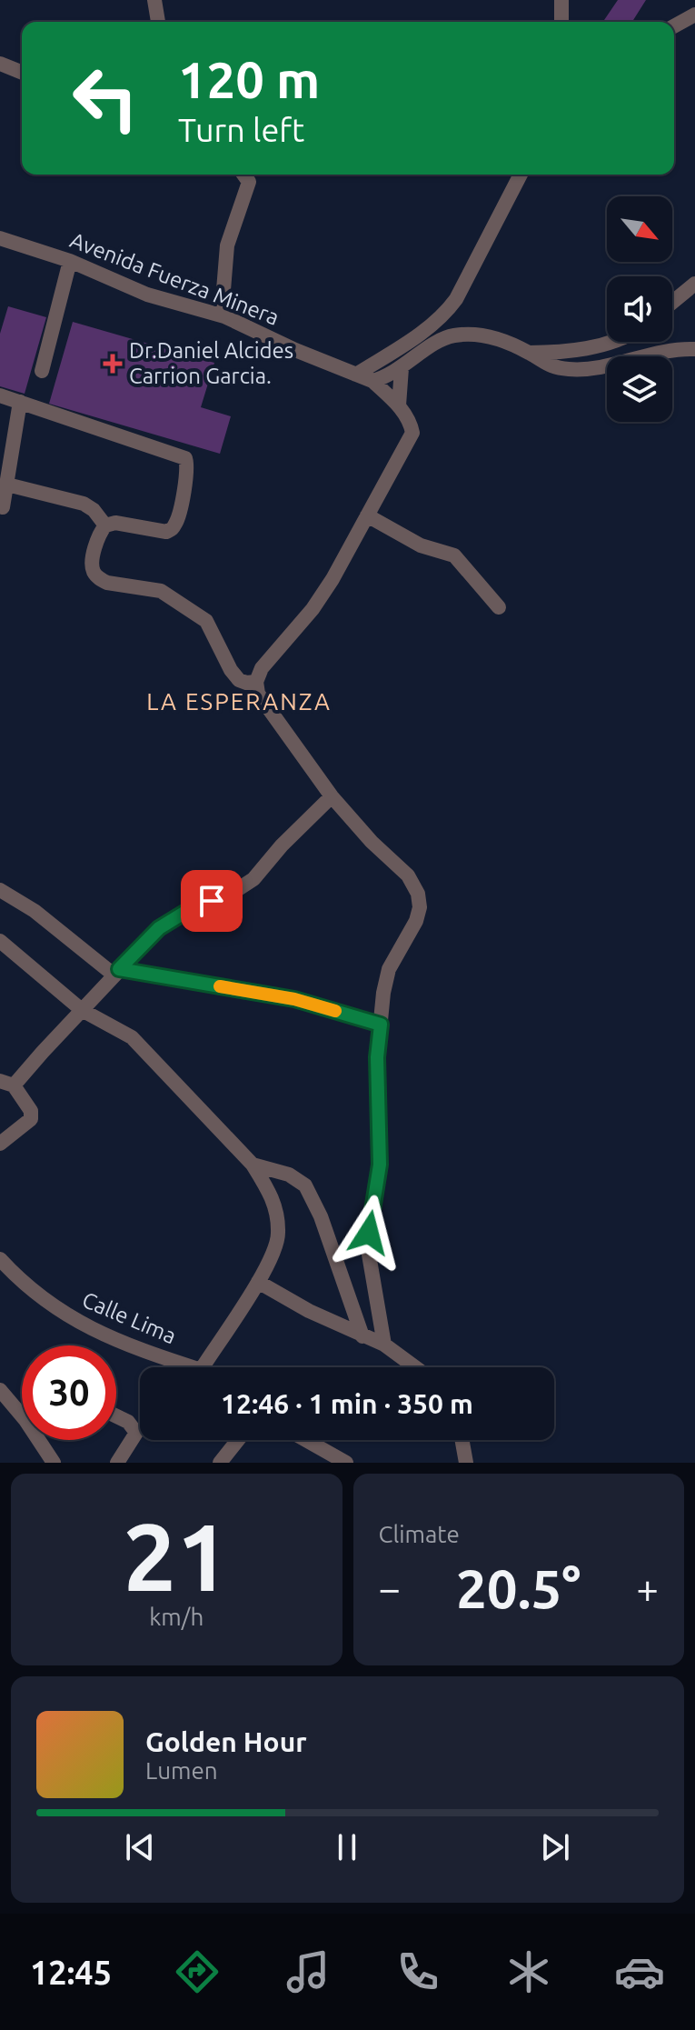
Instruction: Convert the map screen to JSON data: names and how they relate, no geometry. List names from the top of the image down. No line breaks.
{"streets":{"street":["Avenida Fuerza Minera","Calle Lima"]},"districts":["LA ESPERANZA"],"places":{"health":["Dr.Daniel Alcides Carrion Garcia."]},"north":"bottom right","page":{"turn":["120 m","Turn left"],"limit":"30","trip":"12:46 · 1 min · 350 m","tile":[["21","km/h"],"Climate"],"heat":["−","20.5°","+"],"song":["Golden Hour","Lumen"],"tabs":"12:45"}}
